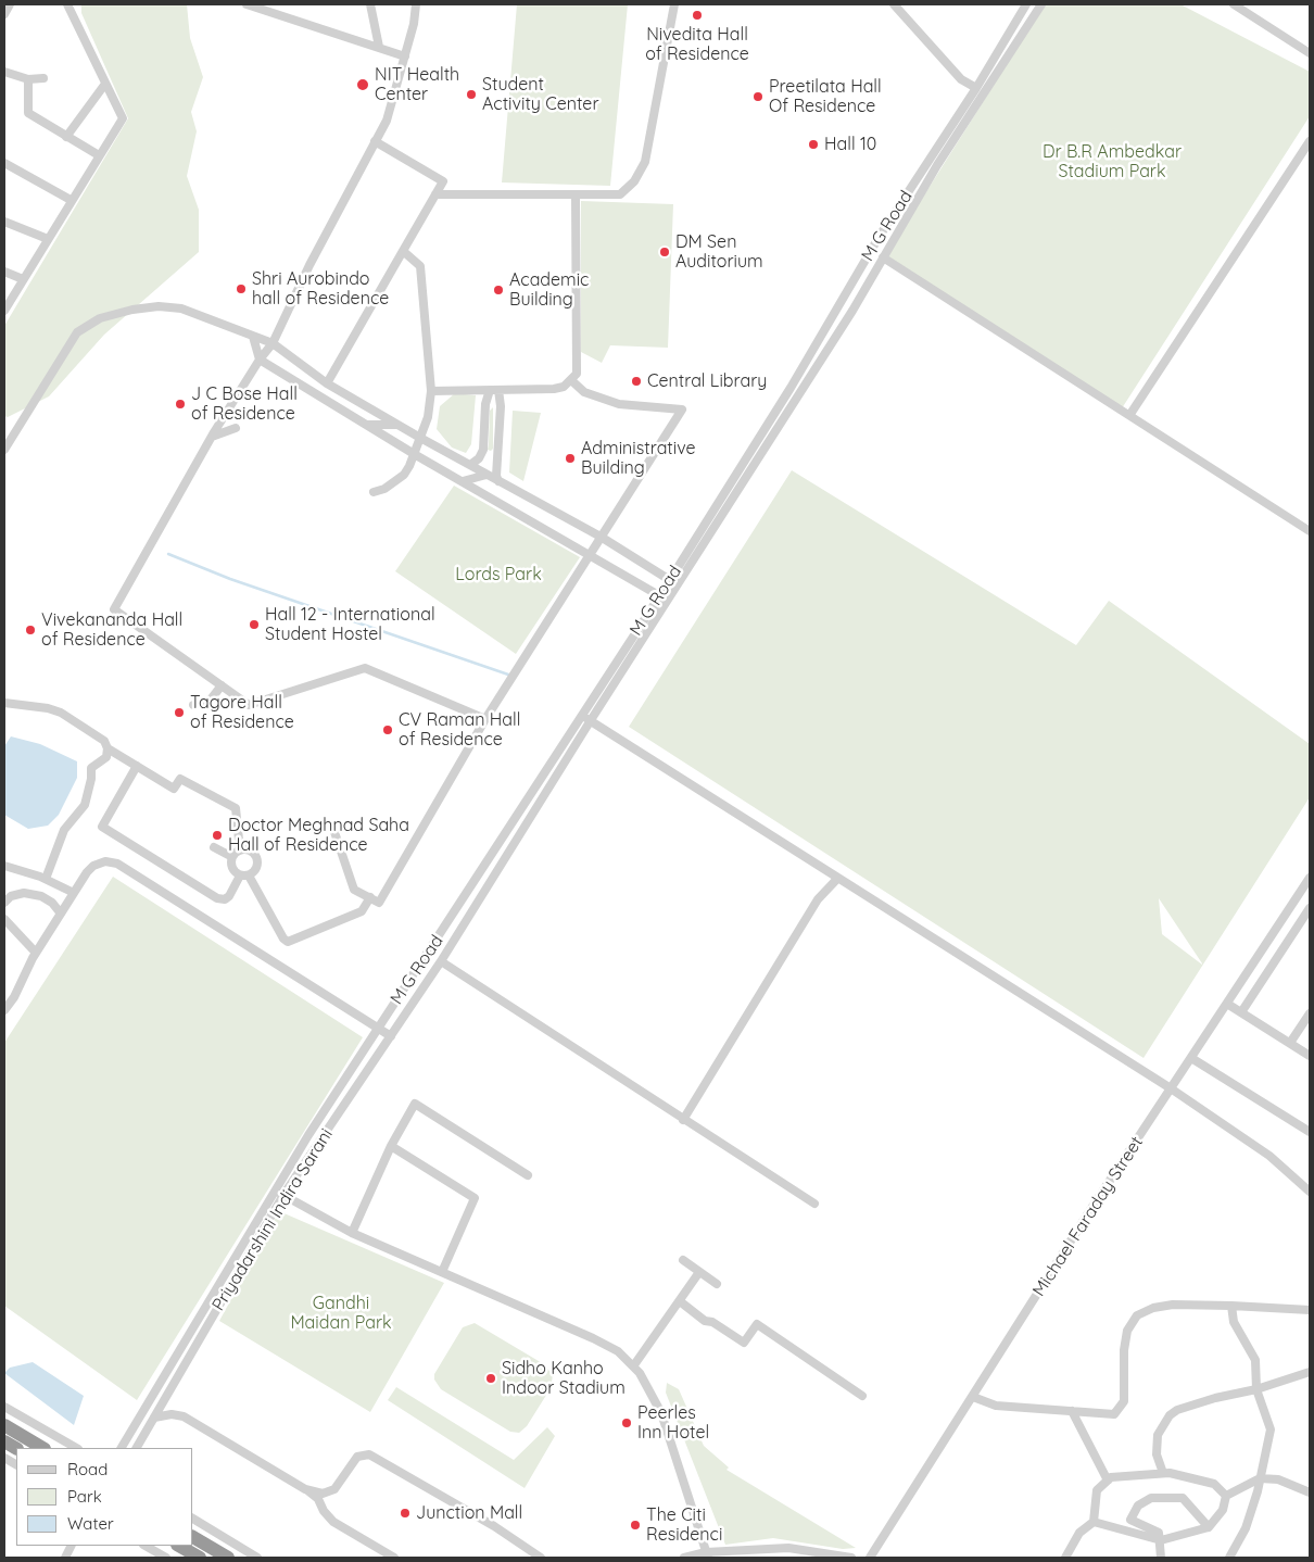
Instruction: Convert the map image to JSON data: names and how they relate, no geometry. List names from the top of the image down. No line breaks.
{"streets":{"street":["M G Road","Michael Faraday Street","Priyadarshini Indira Sarani"]},"crossings":[["M G Road","Priyadarshini Indira Sarani"]],"parks":["Dr B.R Ambedkar Stadium Park","Lords Park","Gandhi Maidan Park"],"places":["Nivedita Hall of Residence","NIT Health Center","Student Activity Center","Preetilata Hall Of Residence","Hall 10","DM Sen Auditorium","Shri Aurobindo hall of Residence","Academic Building","Central Library","J C Bose Hall of Residence","Administrative Building","Hall 12 - International Student Hostel","Vivekananda Hall of Residence","Tagore Hall of Residence","CV Raman Hall of Residence","Doctor Meghnad Saha Hall of Residence","Sidho Kanho Indoor Stadium","Peerles Inn Hotel","Junction Mall","The Citi Residenci"],"legend":["Road","Park","Water"]}
